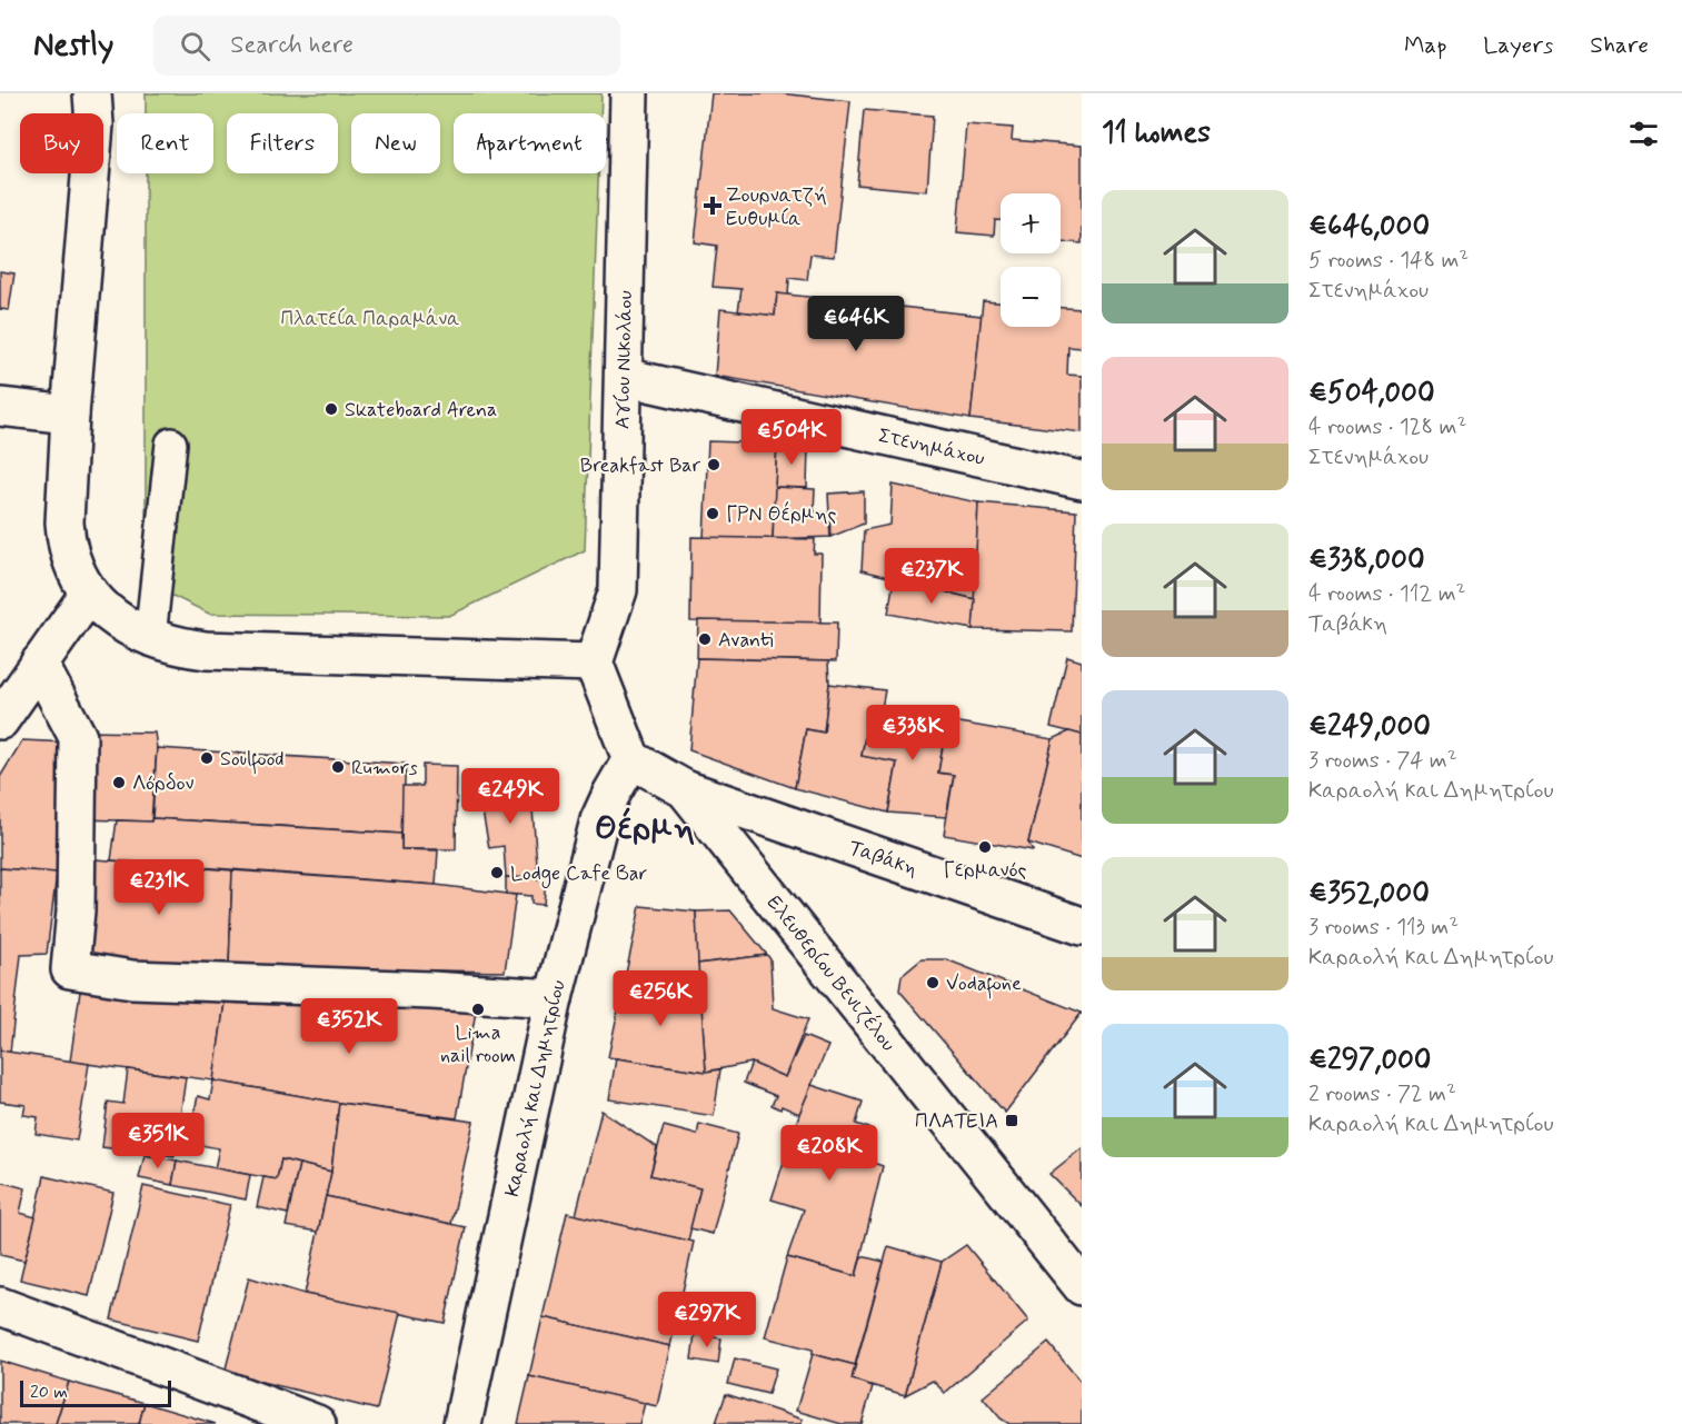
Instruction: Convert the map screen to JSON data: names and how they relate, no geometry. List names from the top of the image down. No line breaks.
{"streets":{"street":["Αγίου Νικολάου","Στενημάχου","Ταβάκη","Ελευθερίου Βενιζέλου","Καραολή και Δημητρίου"]},"crossings":[["Αγίου Νικολάου","Στενημάχου"],["Ταβάκη","Ελευθερίου Βενιζέλου"],["Ελευθερίου Βενιζέλου","Καραολή και Δημητρίου"]],"districts":["Θέρμη"],"parks":["Πλατεία Παραμάνα"],"places":{"health":["Ζουρνατζή Ευθυμία"],"other":["Skateboard Arena","Breakfast Bar","ΓΡΝ Θέρμης","Avanti","Soulfood","Rumors","Λόρδον","Γερμανός","Lodge Cafe Bar","Vodafone","Lima nail room"],"transit":["ΠΛΑΤΕΙΑ"]},"scale_bar":"20 m","page":{"header":"Nestly","search":"Search here","nav":["Map","Layers","Share"],"heading":"11 homes","chip":["Buy","Rent","Filters","New","Apartment"],"list":[{"name":"€646,000","note":"5 rooms · 148 m² · Στενημάχου"},{"name":"€504,000","note":"4 rooms · 128 m² · Στενημάχου"},{"name":"€338,000","note":"4 rooms · 112 m² · Ταβάκη"},{"name":"€249,000","note":"3 rooms · 74 m² · Καραολή και Δημητρίου"},{"name":"€352,000","note":"3 rooms · 113 m² · Καραολή και Δημητρίου"},{"name":"€297,000","note":"2 rooms · 72 m² · Καραολή και Δημητρίου"}],"map_buttons":["+","−"],"price":["€646K","€504K","€237K","€338K","€249K","€231K","€256K","€352K","€351K","€208K","€297K"],"scale":"20 m"}}
